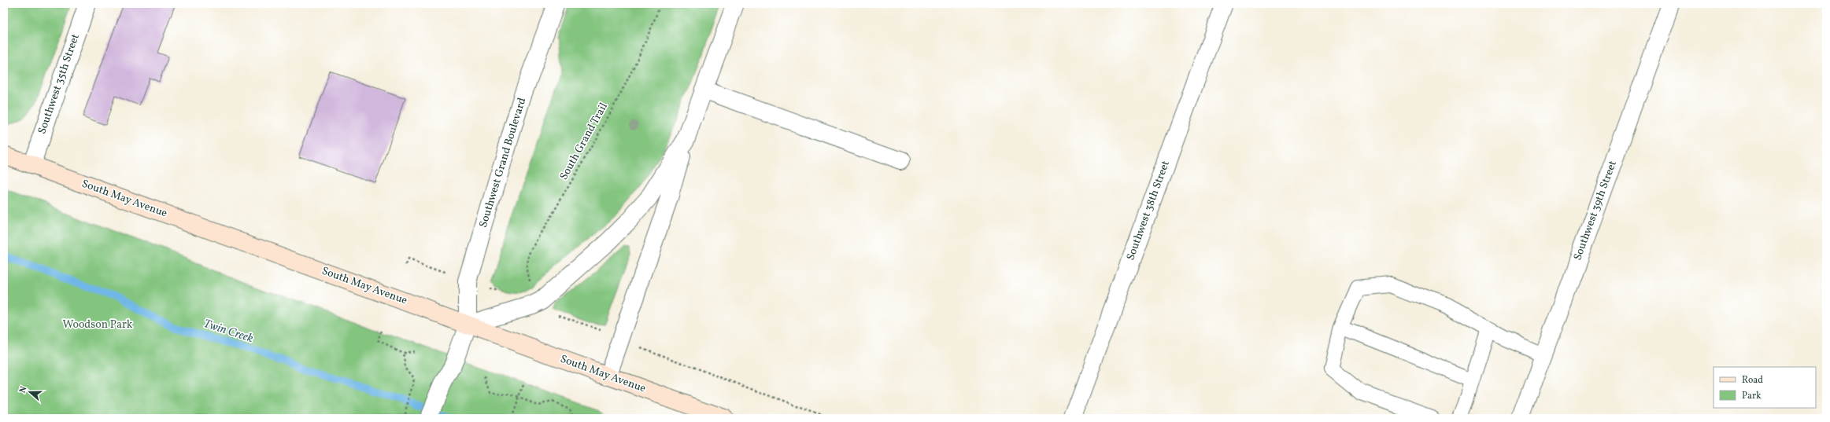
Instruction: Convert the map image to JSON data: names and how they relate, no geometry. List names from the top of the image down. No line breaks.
{"streets":{"main road":["South May Avenue"],"street":["Southwest 35th Street","Southwest Grand Boulevard","Southwest 38th Street","Southwest 39th Street"],"path":["South Grand Trail"]},"crossings":[["Southwest 35th Street","South May Avenue"],["Southwest Grand Boulevard","South May Avenue"]],"water":["Twin Creek"],"parks":["Woodson Park"],"legend":["Road","Park"],"north":"left"}
